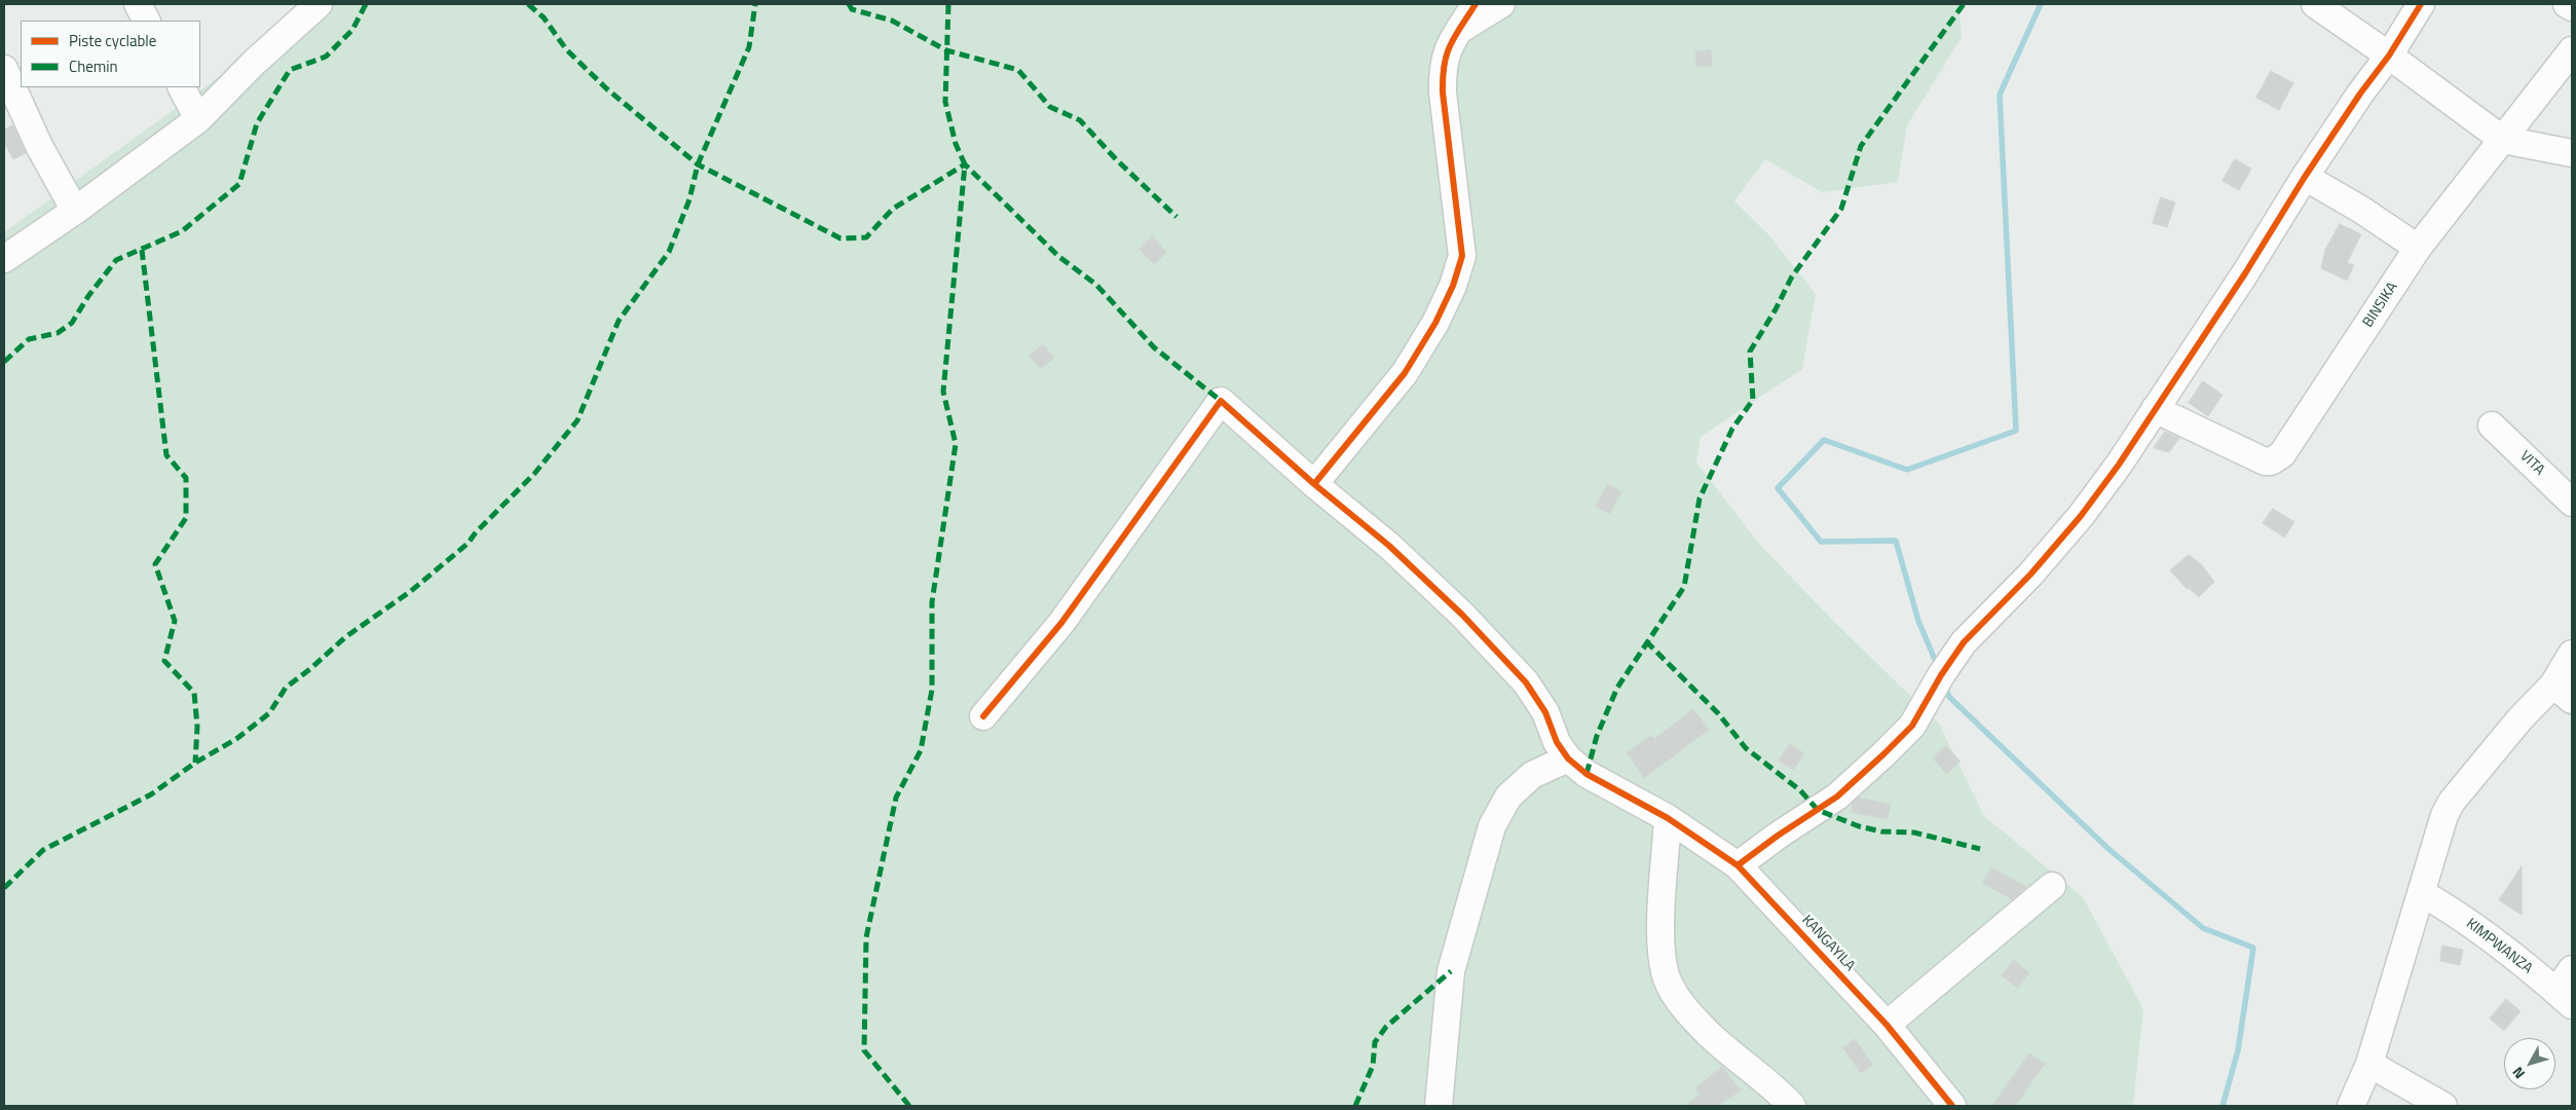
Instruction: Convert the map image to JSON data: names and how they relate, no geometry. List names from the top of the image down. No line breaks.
{"streets":{"street":["BINSIKA","VITA","KANGAYILA","KIMPWANZA"]},"legend":["Piste cyclable","Chemin"],"north":"bottom left"}
